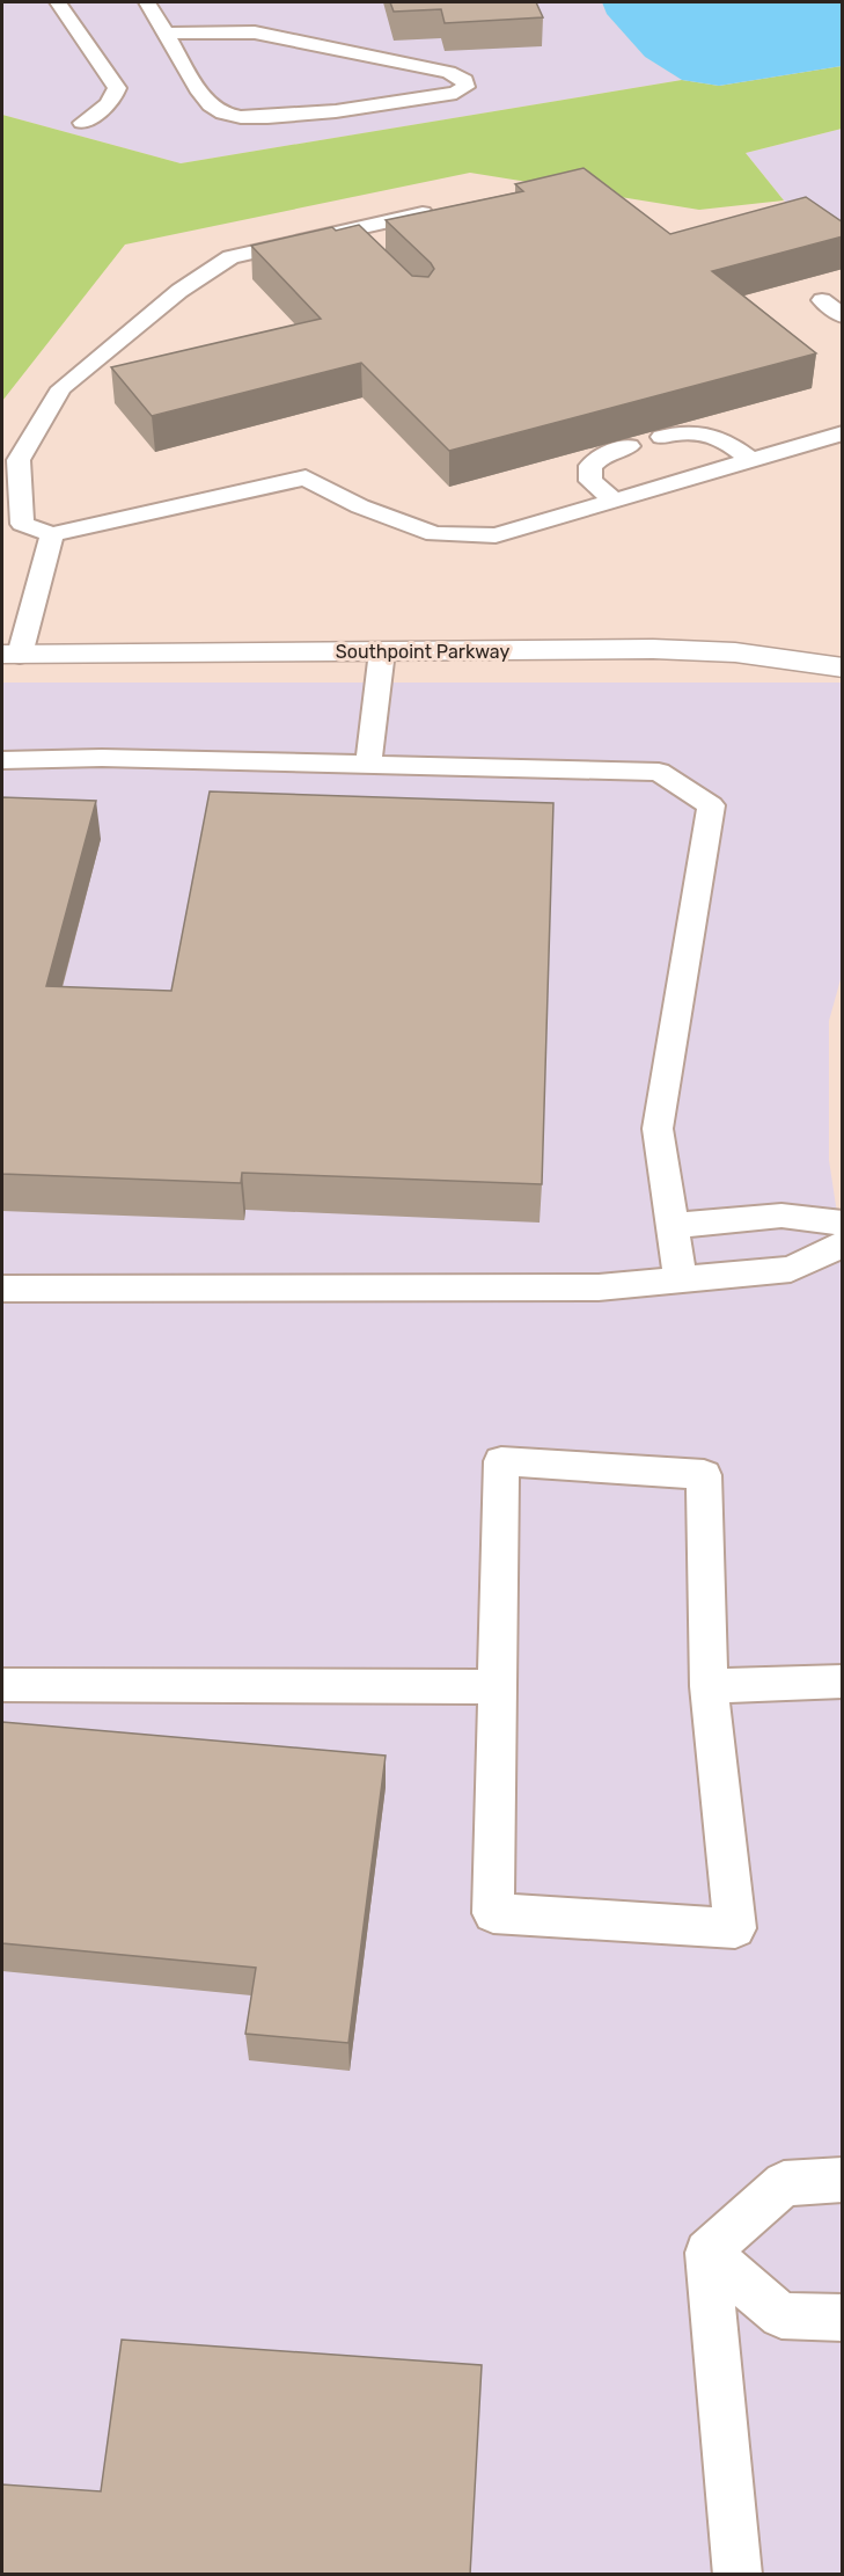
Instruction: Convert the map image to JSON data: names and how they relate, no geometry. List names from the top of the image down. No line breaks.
{"streets":{"main road":["Southpoint Parkway"]}}
